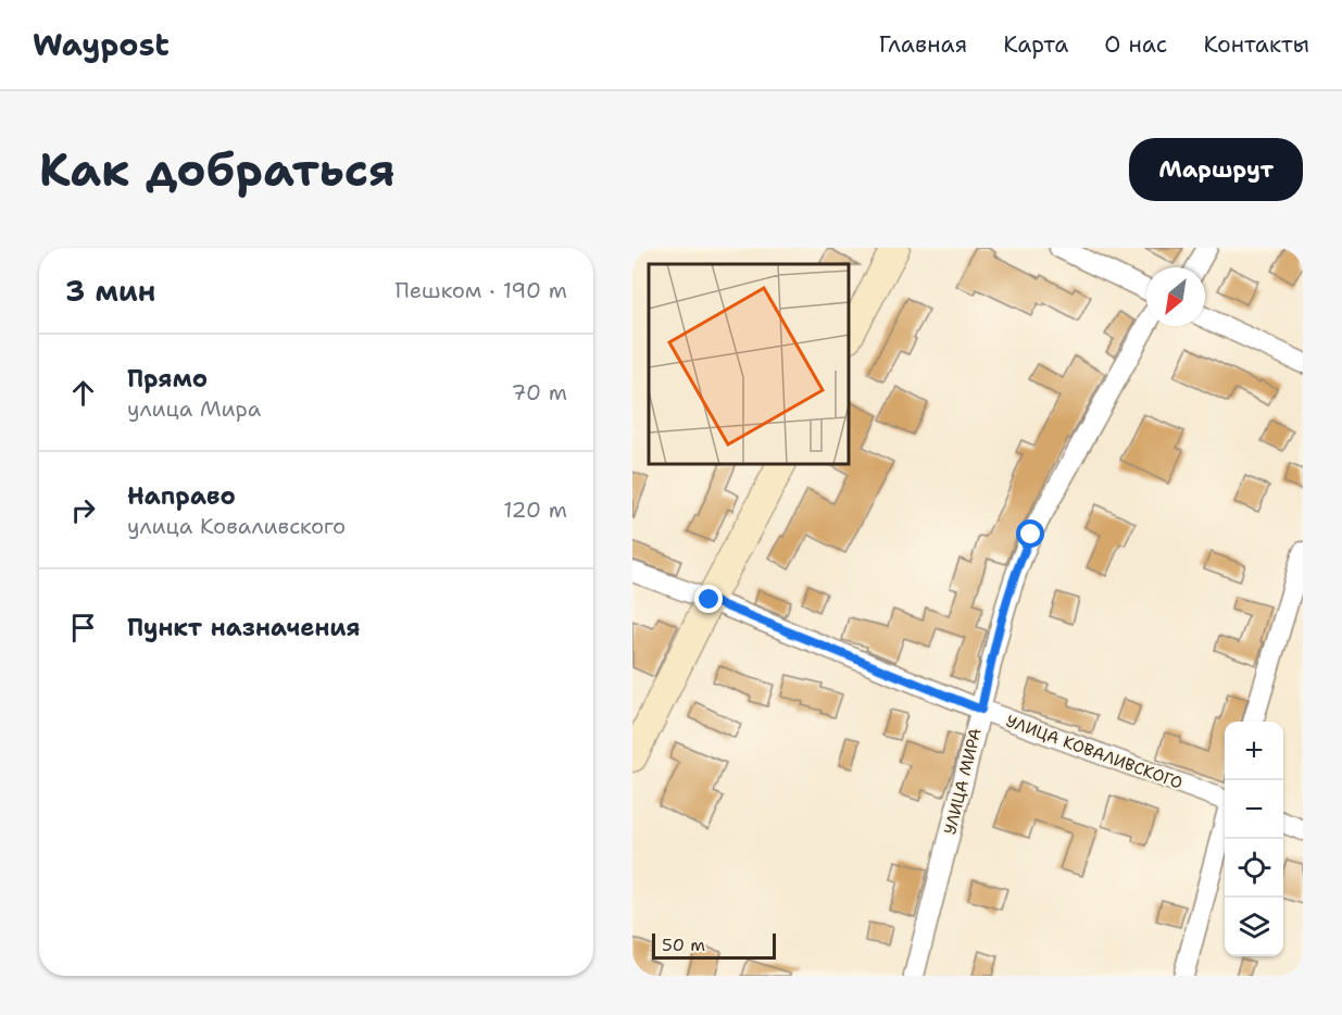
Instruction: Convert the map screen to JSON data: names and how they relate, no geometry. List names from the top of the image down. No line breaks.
{"streets":{"street":["УЛИЦА КОВАЛИВСКОГО","УЛИЦА МИРА"]},"crossings":[["УЛИЦА КОВАЛИВСКОГО","УЛИЦА МИРА"]],"scale_bar":"50 m","north":"bottom left","page":{"header":"Waypost","nav":["Главная","Карта","О нас","Контакты"],"buttons":"Маршрут","title":"Как добраться","heading":["3 мин","Пешком · 190 m"],"list":[["Прямо","улица Мира","70 m"],["Направо","улица Коваливского","120 m"],"Пункт назначения"],"map_buttons":["+","−"],"scale":"50 m"}}
